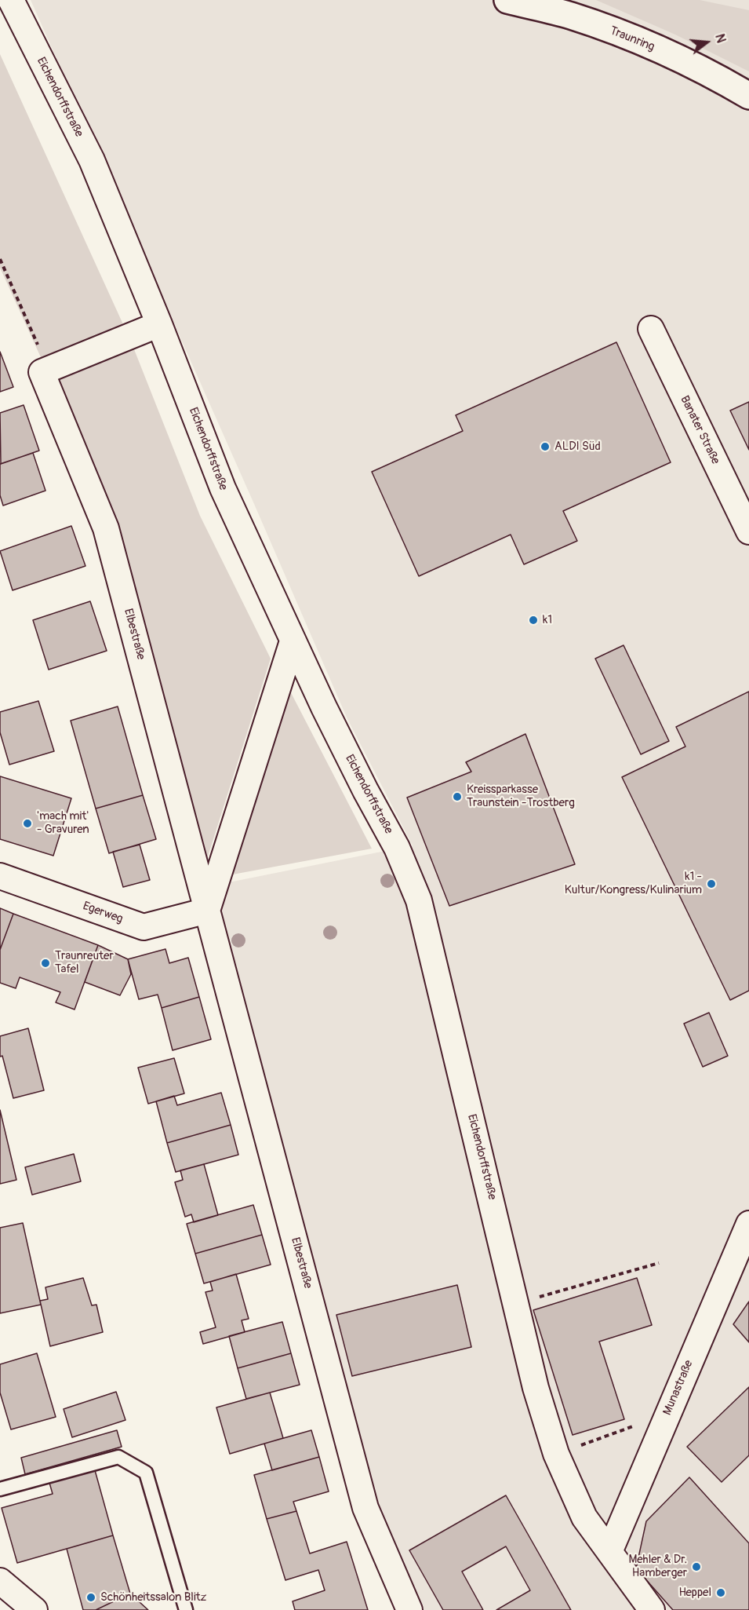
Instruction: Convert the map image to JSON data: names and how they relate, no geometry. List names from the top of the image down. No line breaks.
{"streets":{"street":["Traunring","Eichendorffstraße","Banater Straße","Elbestraße","Egerweg","Munastraße"]},"crossings":[["Eichendorffstraße","Munastraße"],["Elbestraße","Egerweg"]],"places":["ALDI Süd","k1","Kreissparkasse Traunstein -Trostberg","'mach mit' - Gravuren","k1 - Kultur/Kongress/Kulinarium","Traunreuter Tafel","Mehler & Dr. Hamberger","Heppel","Schönheitssalon Blitz"],"north":"right"}
